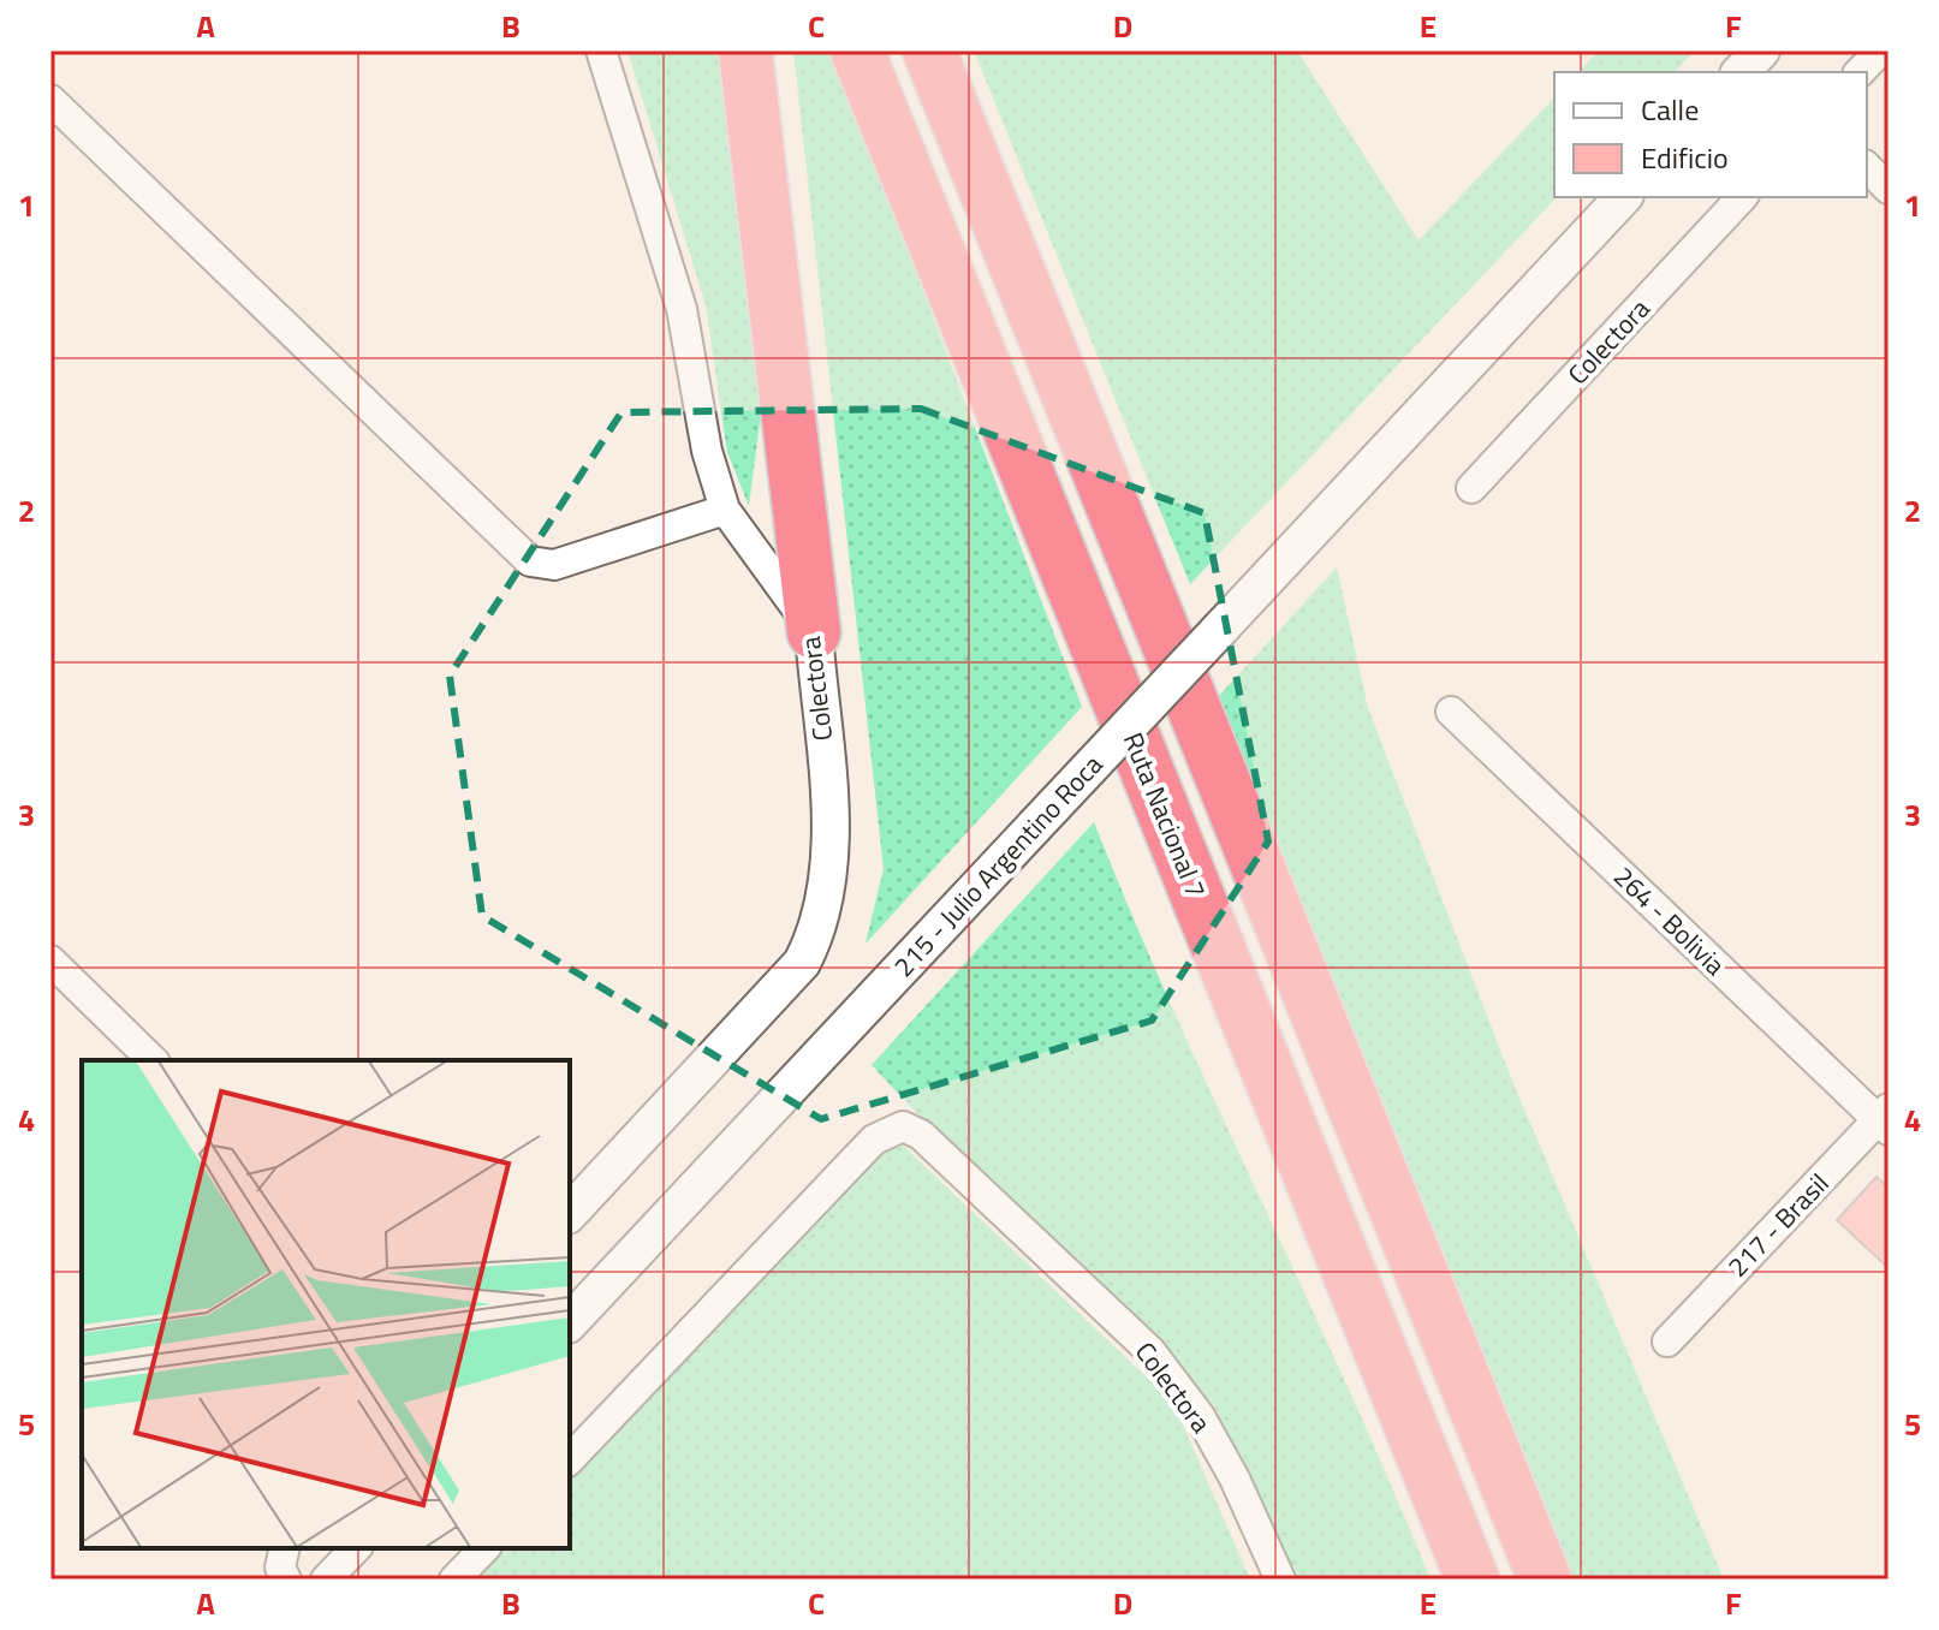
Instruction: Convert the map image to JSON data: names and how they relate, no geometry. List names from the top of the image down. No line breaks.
{"streets":{"highway":["Ruta Nacional 7"],"street":["Colectora","215 - Julio Argentino Roca","264 - Bolivia","217 - Brasil"]},"crossings":[["264 - Bolivia","217 - Brasil"]],"legend":["Calle","Edificio"],"grid":{"columns":["A","B","C","D","E","F"],"rows":["1","2","3","4","5"]}}
